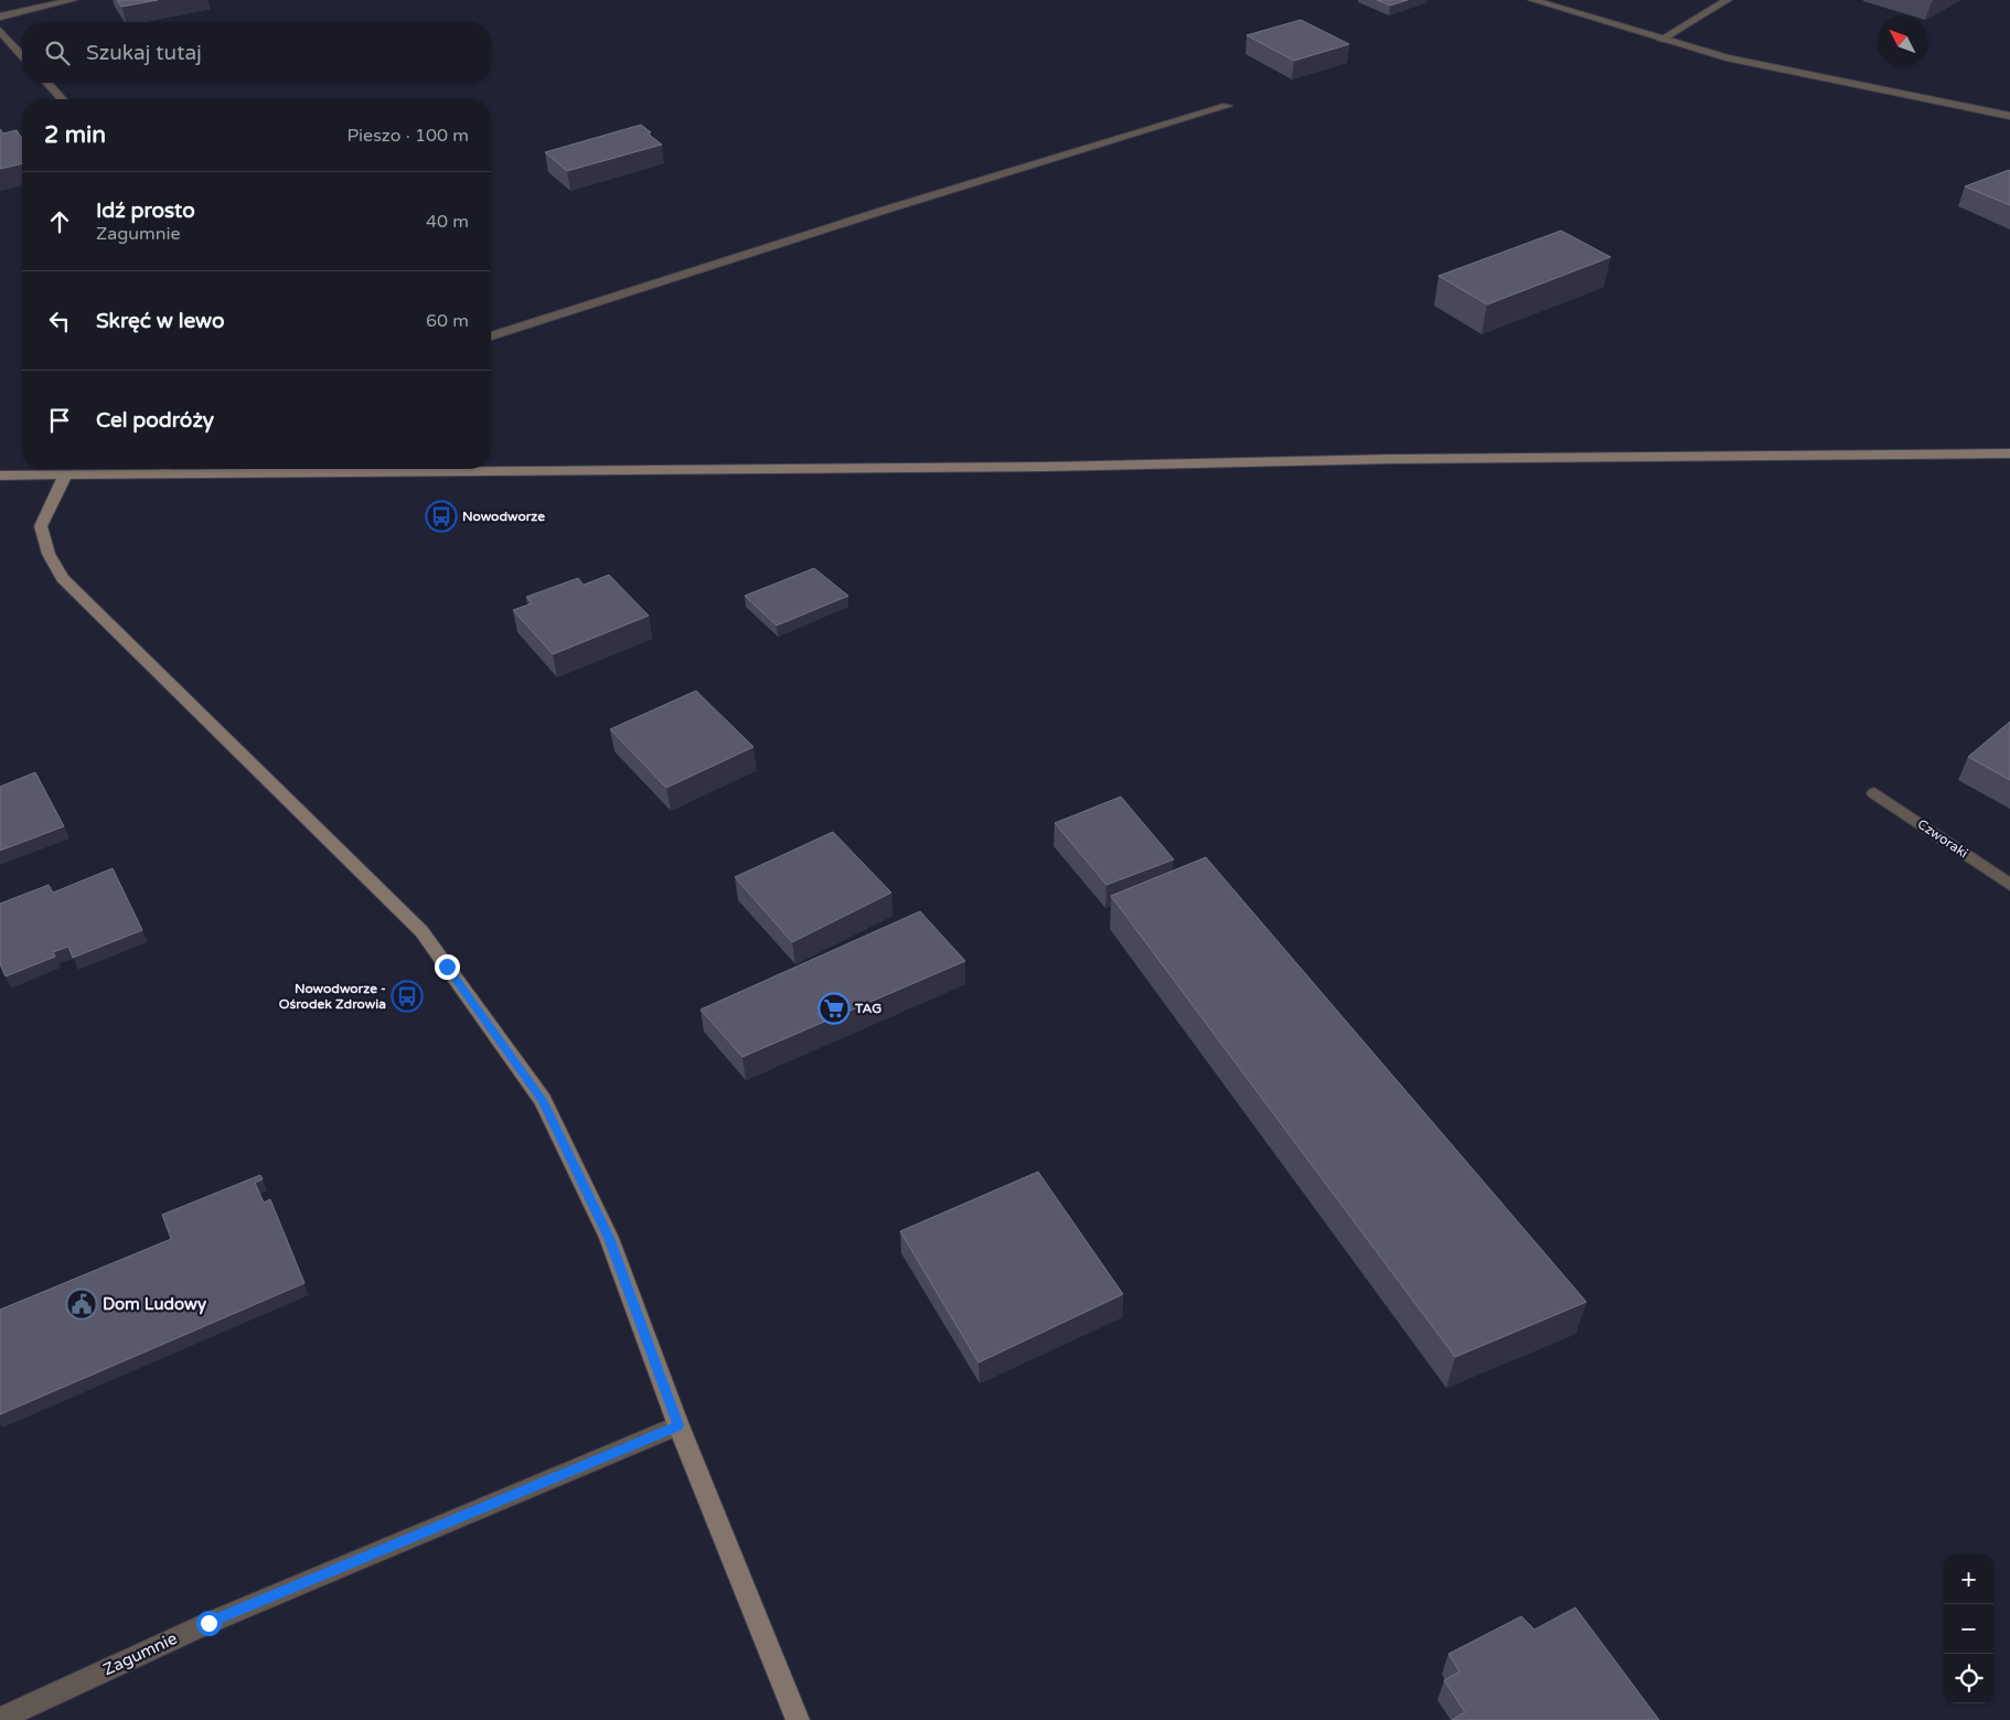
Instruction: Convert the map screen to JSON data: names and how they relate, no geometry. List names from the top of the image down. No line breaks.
{"streets":{"street":["Czworaki","Zagumnie"]},"places":{"bus stop":["Nowodworze","Nowodworze - Ośrodek Zdrowia"],"supermarket":["TAG"],"public building":["Dom Ludowy"]},"north":"top left","page":{"search":"Szukaj tutaj","heading":["2 min","Pieszo · 100 m"],"list":[["Idź prosto","Zagumnie","40 m"],["Skręć w lewo","60 m"],"Cel podróży"],"map_buttons":["+","−"]}}
